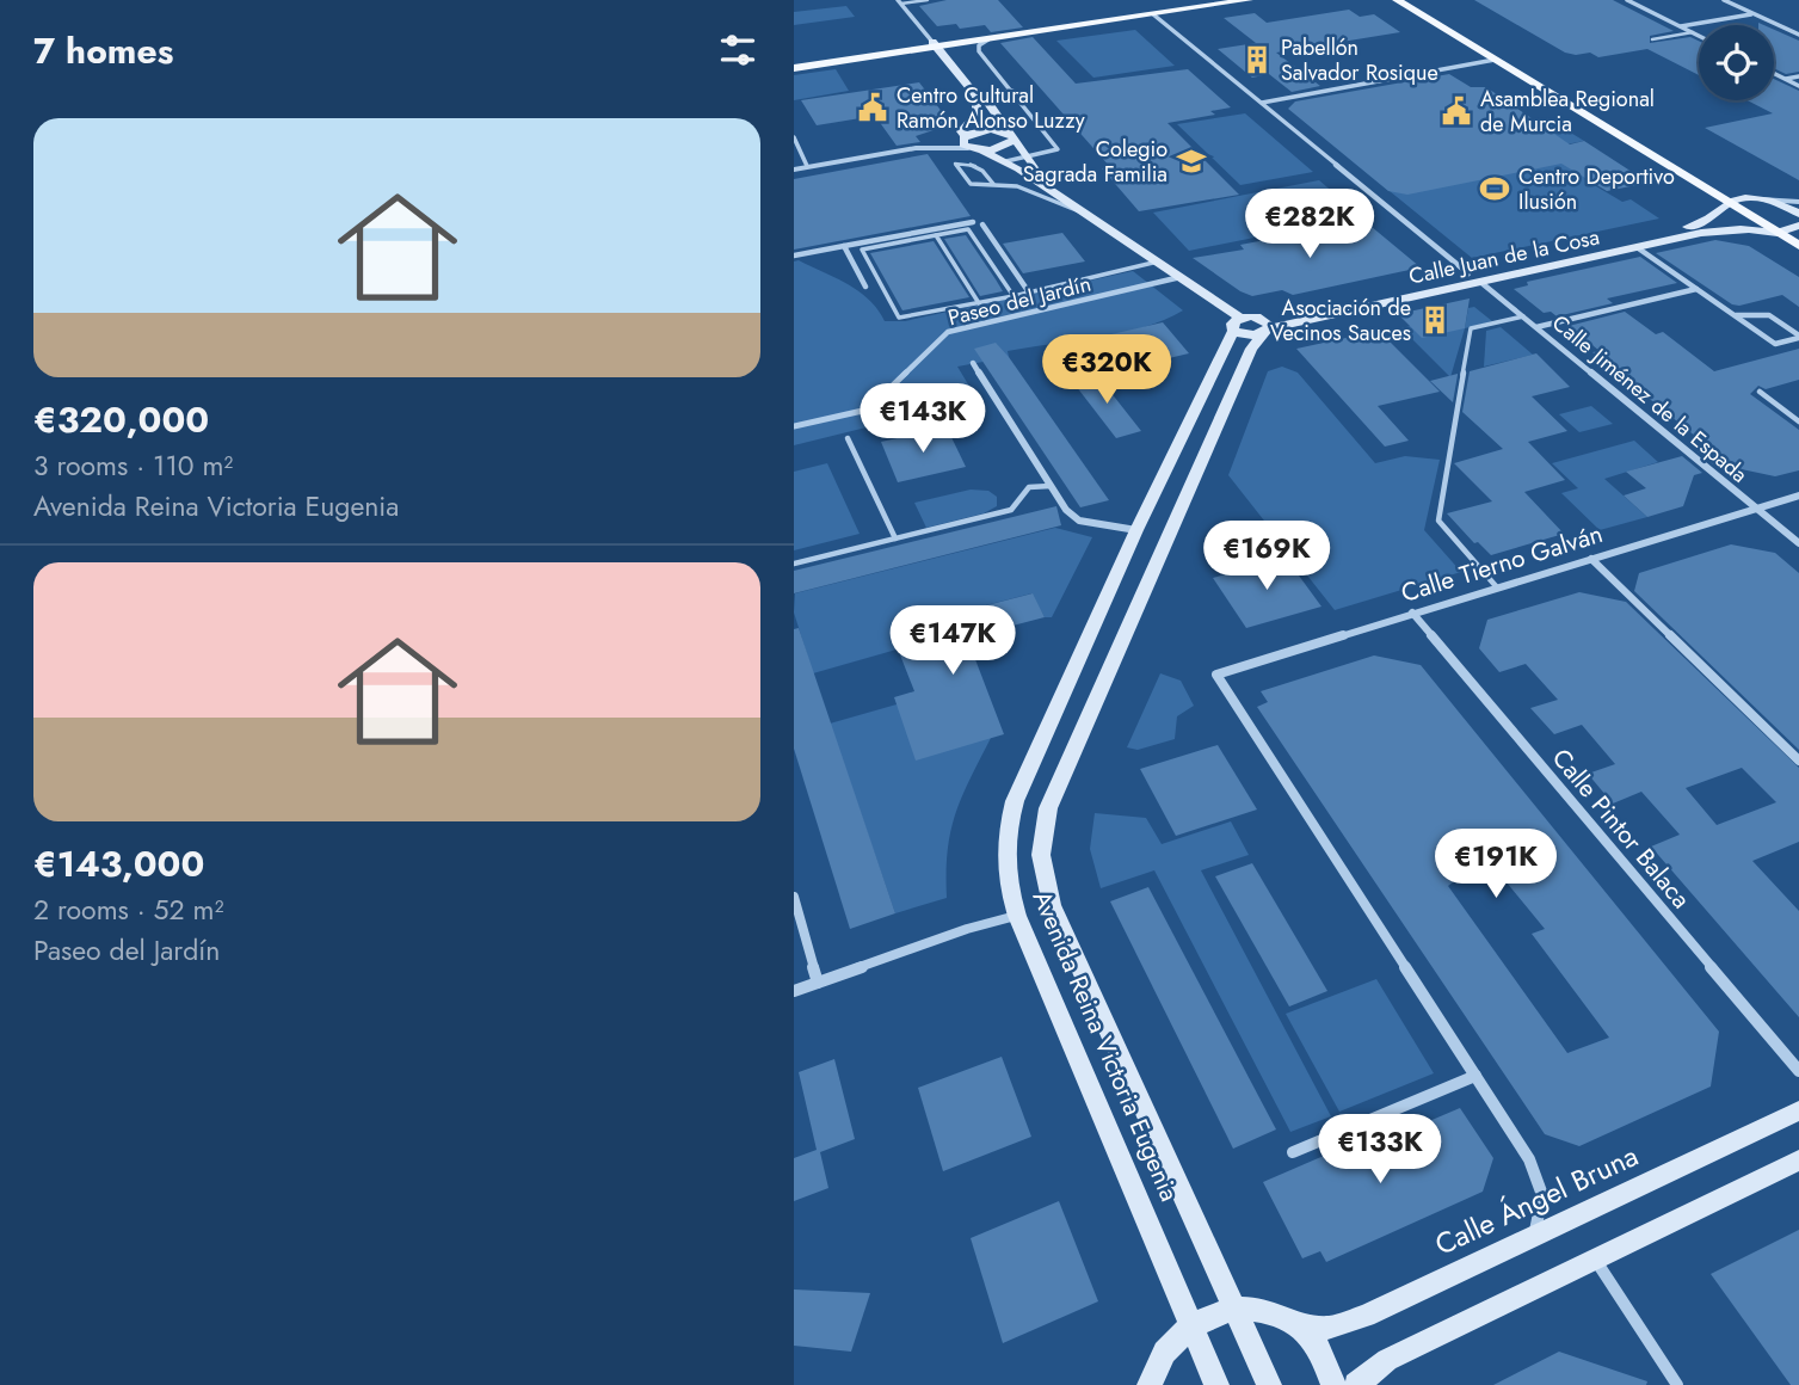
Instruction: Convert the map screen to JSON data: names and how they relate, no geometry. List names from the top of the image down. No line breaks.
{"streets":{"main road":["Calle Juan de la Cosa","Avenida Reina Victoria Eugenia","Calle Ángel Bruna"],"street":["Paseo del Jardín","Calle Jiménez de la Espada","Calle Tierno Galván","Calle Pintor Balaca"]},"crossings":[["Calle Juan de la Cosa","Calle Jiménez de la Espada"],["Calle Juan de la Cosa","Avenida Reina Victoria Eugenia"],["Calle Jiménez de la Espada","Calle Tierno Galván"],["Calle Tierno Galván","Calle Pintor Balaca"]],"places":{"building":["Pabellón Salvador Rosique","Asociación de Vecinos Sauces"],"public building":["Centro Cultural Ramón Alonso Luzzy","Asamblea Regional de Murcia"],"school or university":["Colegio Sagrada Familia"],"sports":["Centro Deportivo Ilusión"]},"page":{"heading":"7 homes","list":[{"name":"€320,000","note":"3 rooms · 110 m² · Avenida Reina Victoria Eugenia"},{"name":"€143,000","note":"2 rooms · 52 m² · Paseo del Jardín"}],"price":["€282K","€320K","€143K","€169K","€147K","€191K","€133K"]}}
